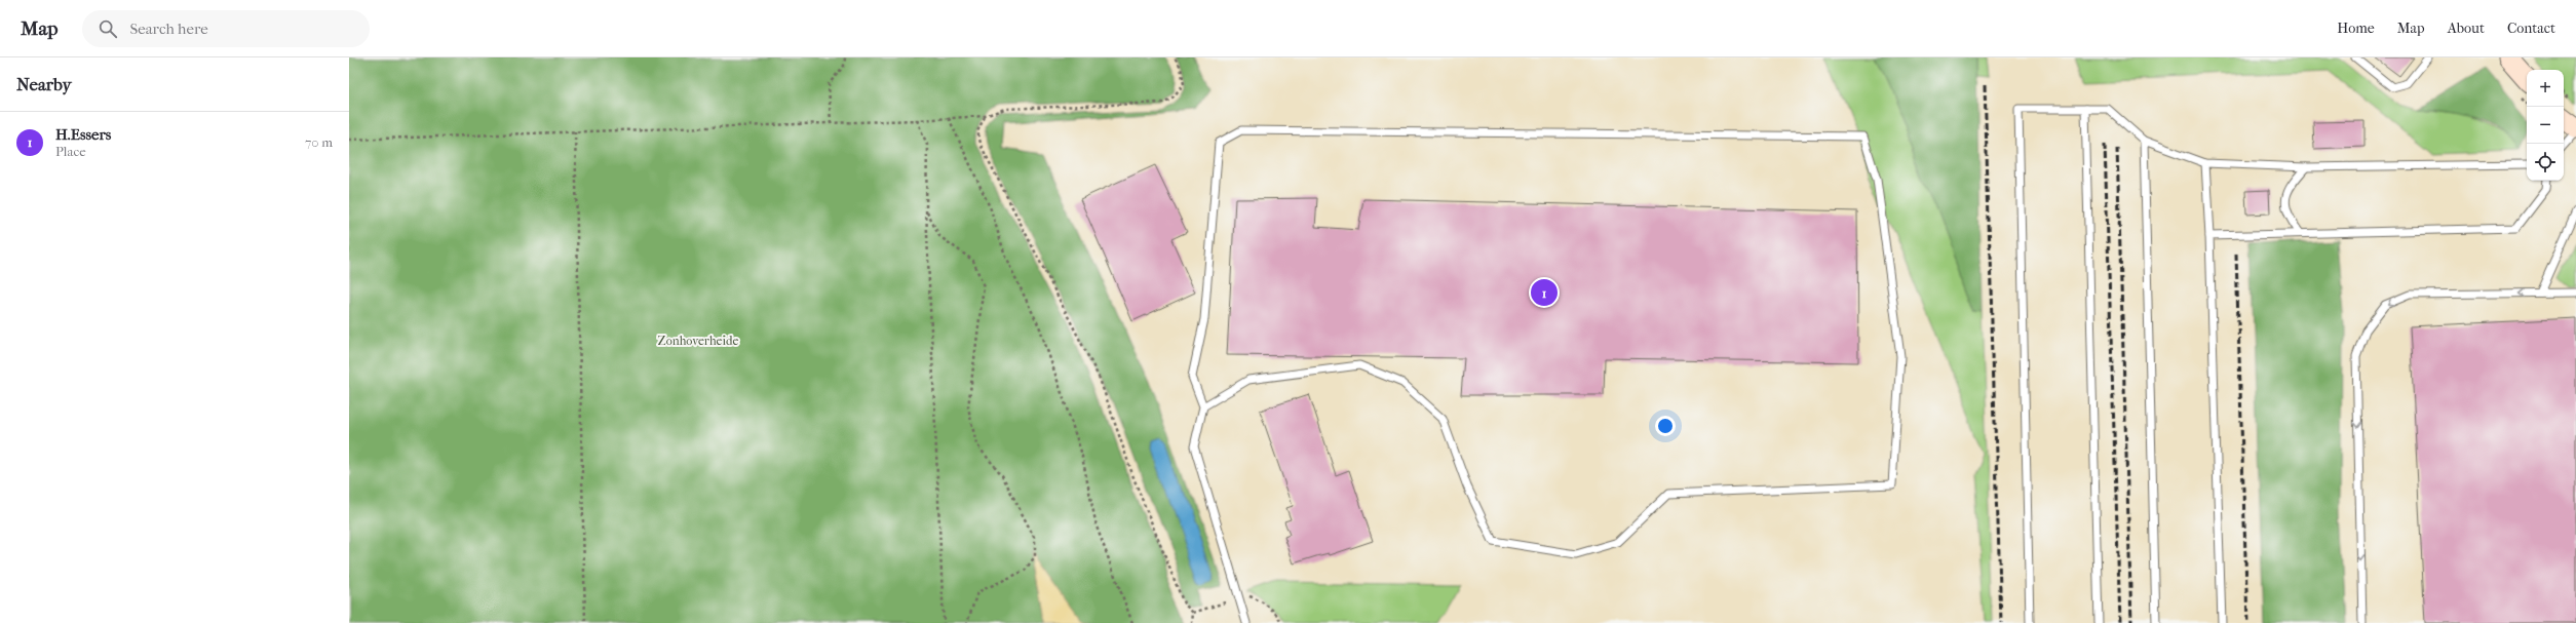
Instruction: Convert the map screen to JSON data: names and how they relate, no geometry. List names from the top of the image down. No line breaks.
{"parks":["Zonhoverheide"],"page":{"header":"Map","search":"Search here","nav":["Home","Map","About","Contact"],"heading":"Nearby","map_buttons":["+","−"],"list":[{"mark":"1","name":"H.Essers","note":"Place","value":"70 m"}],"pins":"1"}}
